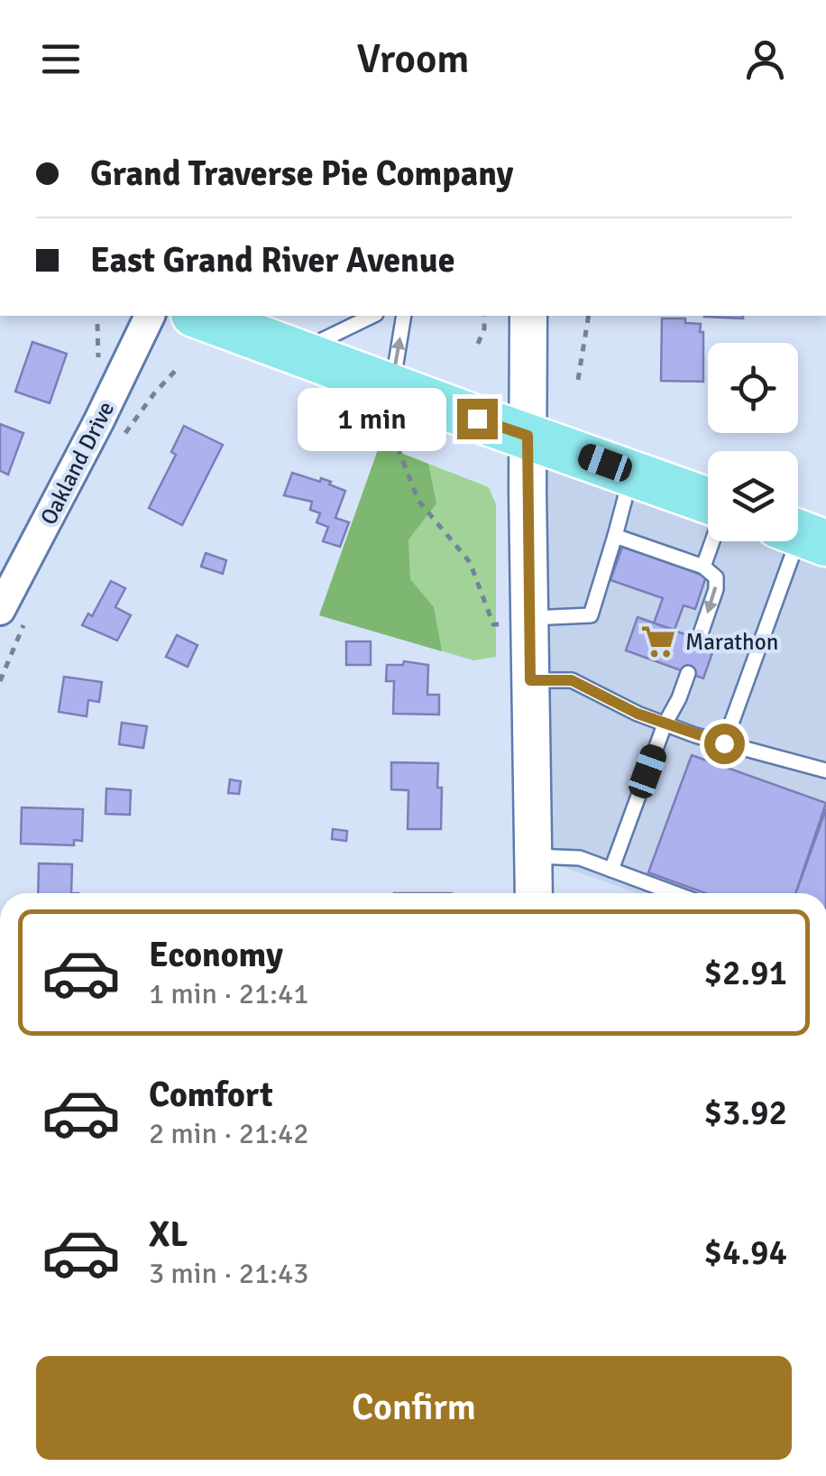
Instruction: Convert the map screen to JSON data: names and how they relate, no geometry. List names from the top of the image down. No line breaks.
{"streets":{"street":["Oakland Drive"]},"places":{"supermarket":["Marathon"]},"page":{"header":"Vroom","banner":["Grand Traverse Pie Company","East Grand River Avenue"],"bubble":"1 min","list":[{"name":"Economy","note":"1 min · 21:41","value":"$2.91"},{"name":"Comfort","note":"2 min · 21:42","value":"$3.92"},{"name":"XL","note":"3 min · 21:43","value":"$4.94"}],"buttons":"Confirm"}}
